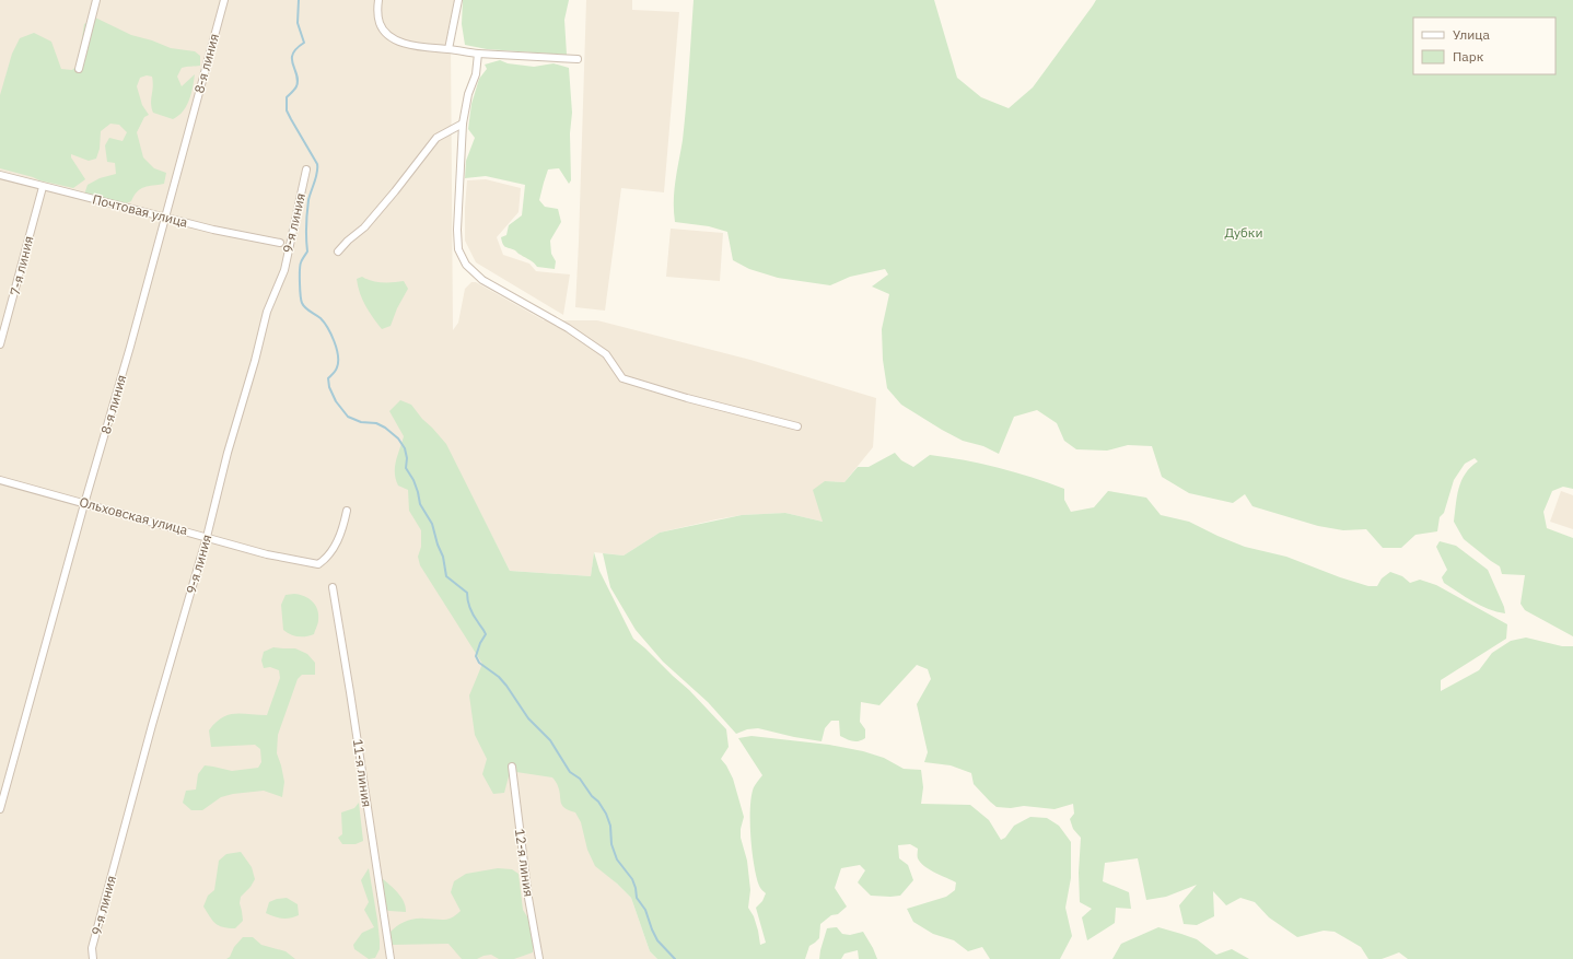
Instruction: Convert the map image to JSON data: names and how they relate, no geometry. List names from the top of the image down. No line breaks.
{"streets":{"street":["8-я линия","Почтовая улица","9-я линия","7-я линия","Ольховская улица","11-я линия","12-я линия"]},"crossings":[["8-я линия","Почтовая улица"],["8-я линия","Ольховская улица"],["Почтовая улица","7-я линия"],["9-я линия","Ольховская улица"]],"parks":["Дубки"],"legend":["Улица","Парк"]}
